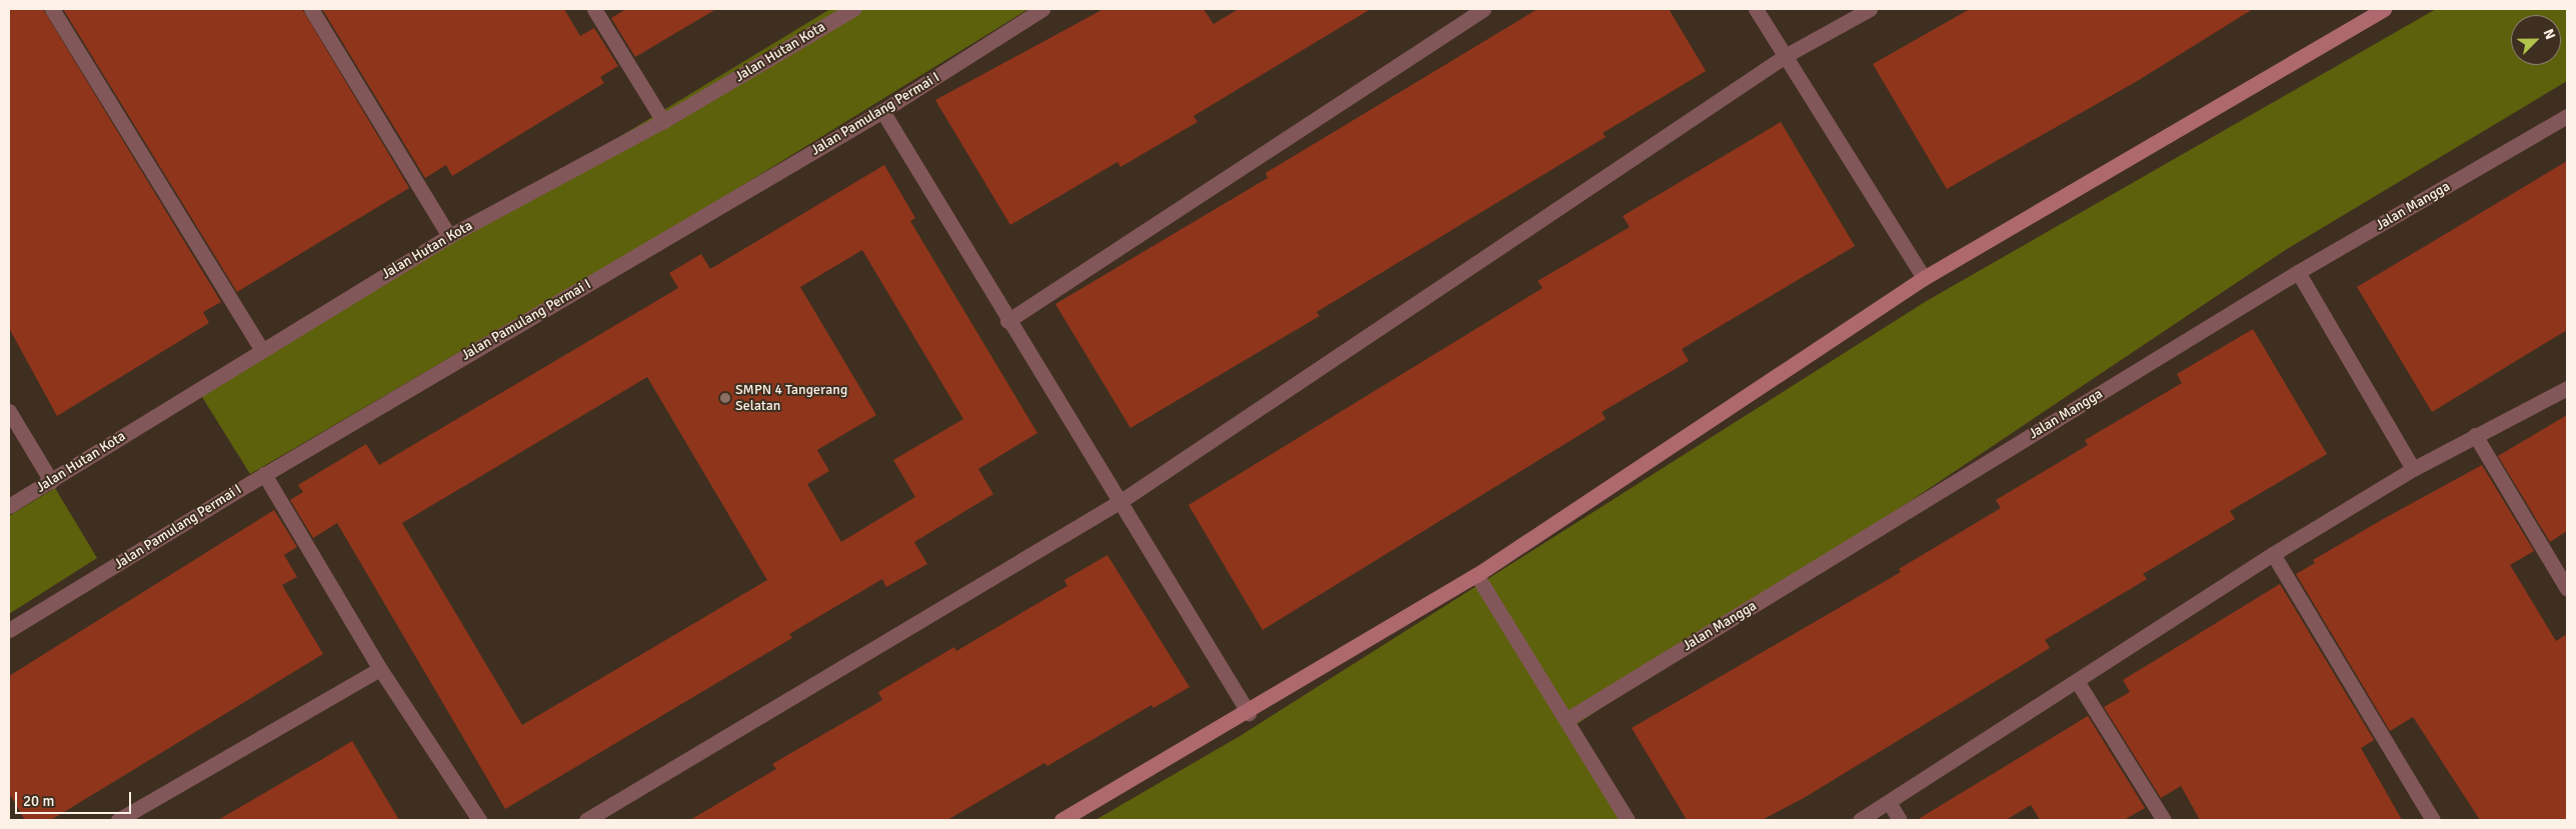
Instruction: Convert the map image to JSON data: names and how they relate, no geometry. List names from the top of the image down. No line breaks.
{"streets":{"street":["Jalan Hutan Kota","Jalan Pamulang Permai I","Jalan Mangga"]},"places":["SMPN 4 Tangerang Selatan"],"scale_bar":"20 m","north":"top right"}
